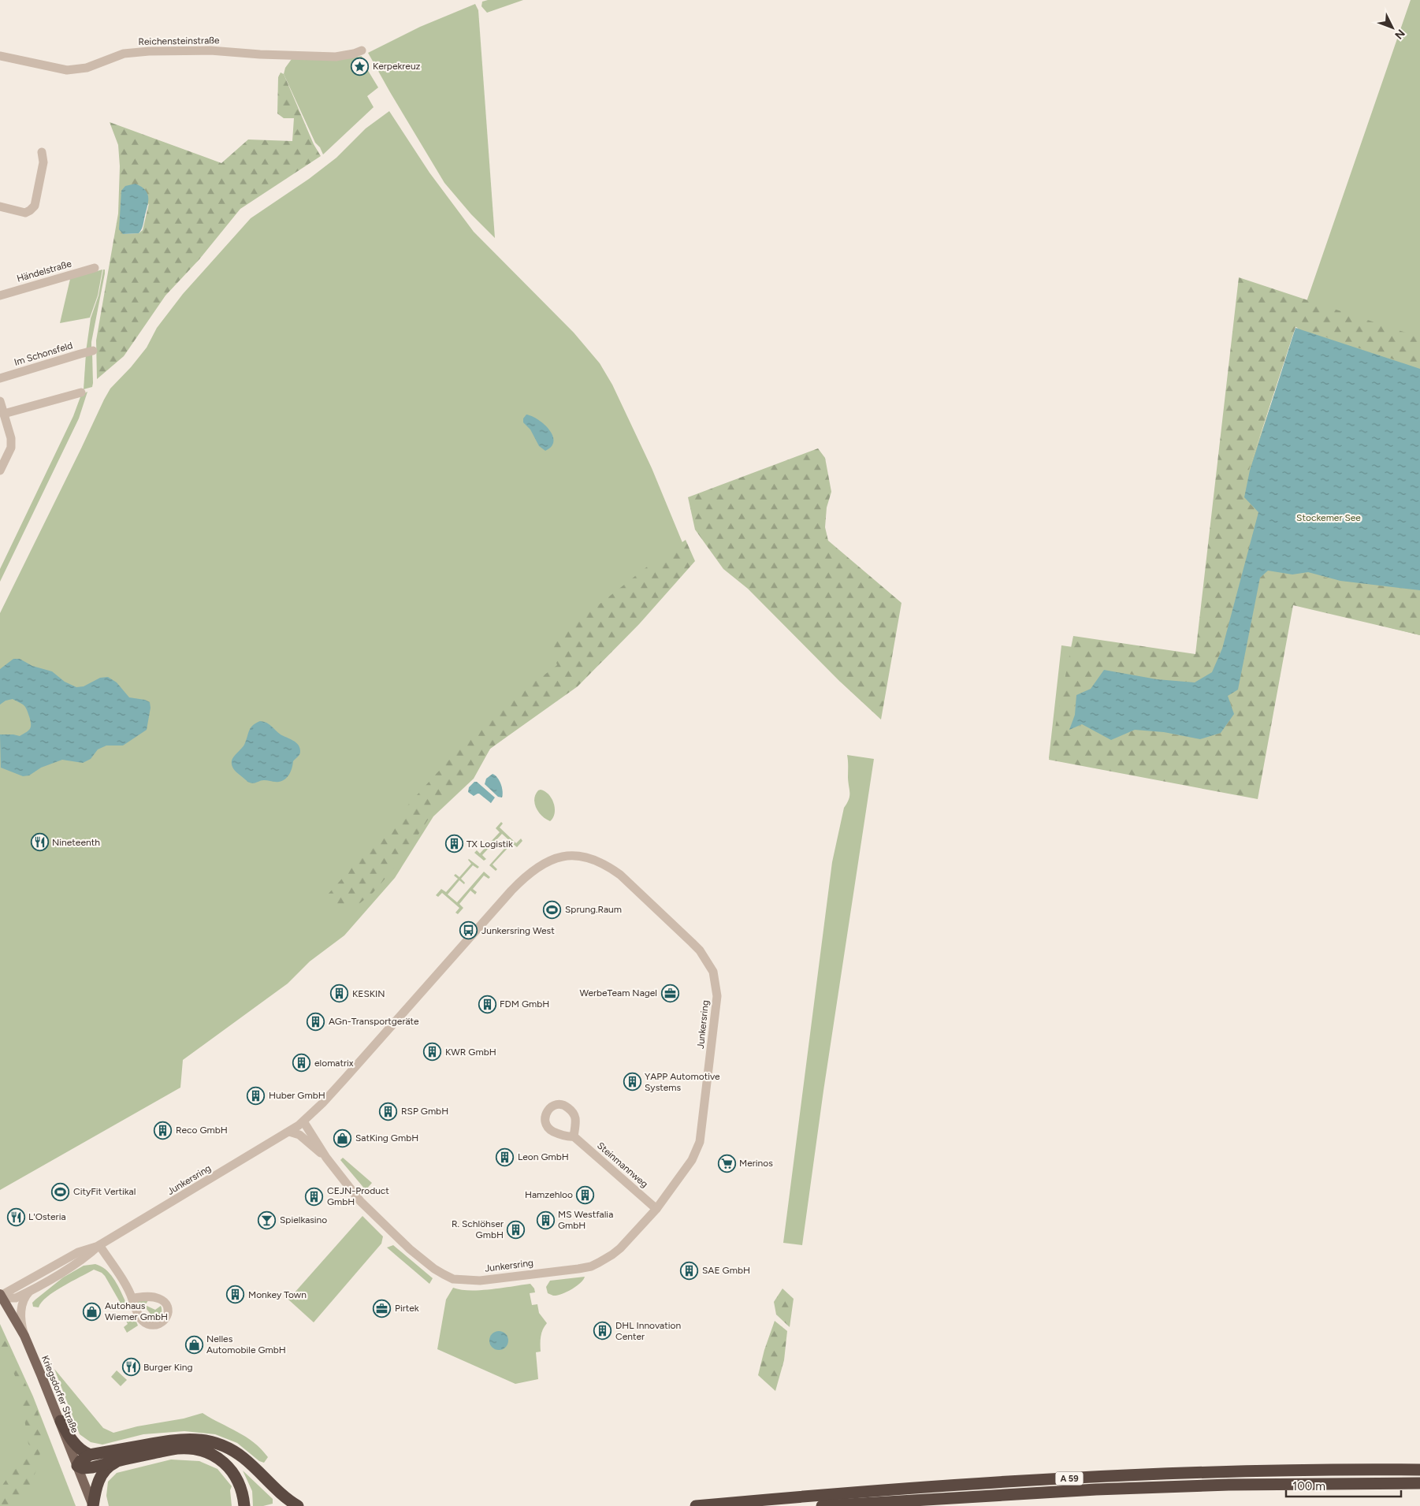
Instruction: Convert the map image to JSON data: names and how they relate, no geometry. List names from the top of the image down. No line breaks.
{"streets":{"highway":["A 59"],"main road":["Kriegsdorfer Straße"],"street":["Reichensteinstraße","Händelstraße","Im Schonsfeld","Junkersring","Steinmannweg"]},"crossings":[["Junkersring","Steinmannweg"],["Junkersring","Kriegsdorfer Straße"]],"parks":["Stockemer See"],"places":{"place":["Kerpekreuz"],"restaurant":["Nineteenth","L'Osteria","Burger King"],"building":["TX Logistik","KESKIN","FDM GmbH","AGn-Transportgeräte","KWR GmbH","elomatrix","YAPP Automotive Systems","Huber GmbH","RSP GmbH","Reco GmbH","Leon GmbH","Hamzehloo","CEJN-Product GmbH","MS Westfalia GmbH","R. Schlöhser GmbH","SAE GmbH","Monkey Town","DHL Innovation Center"],"sports":["Sprung.Raum","CityFit Vertikal"],"bus stop":["Junkersring West"],"office":["WerbeTeam Nagel","Pirtek"],"shop":["SatKing GmbH","Autohaus Wiemer GmbH","Nelles Automobile GmbH"],"supermarket":["Merinos"],"bar":["Spielkasino"]},"scale_bar":"100 m","north":"bottom right"}
